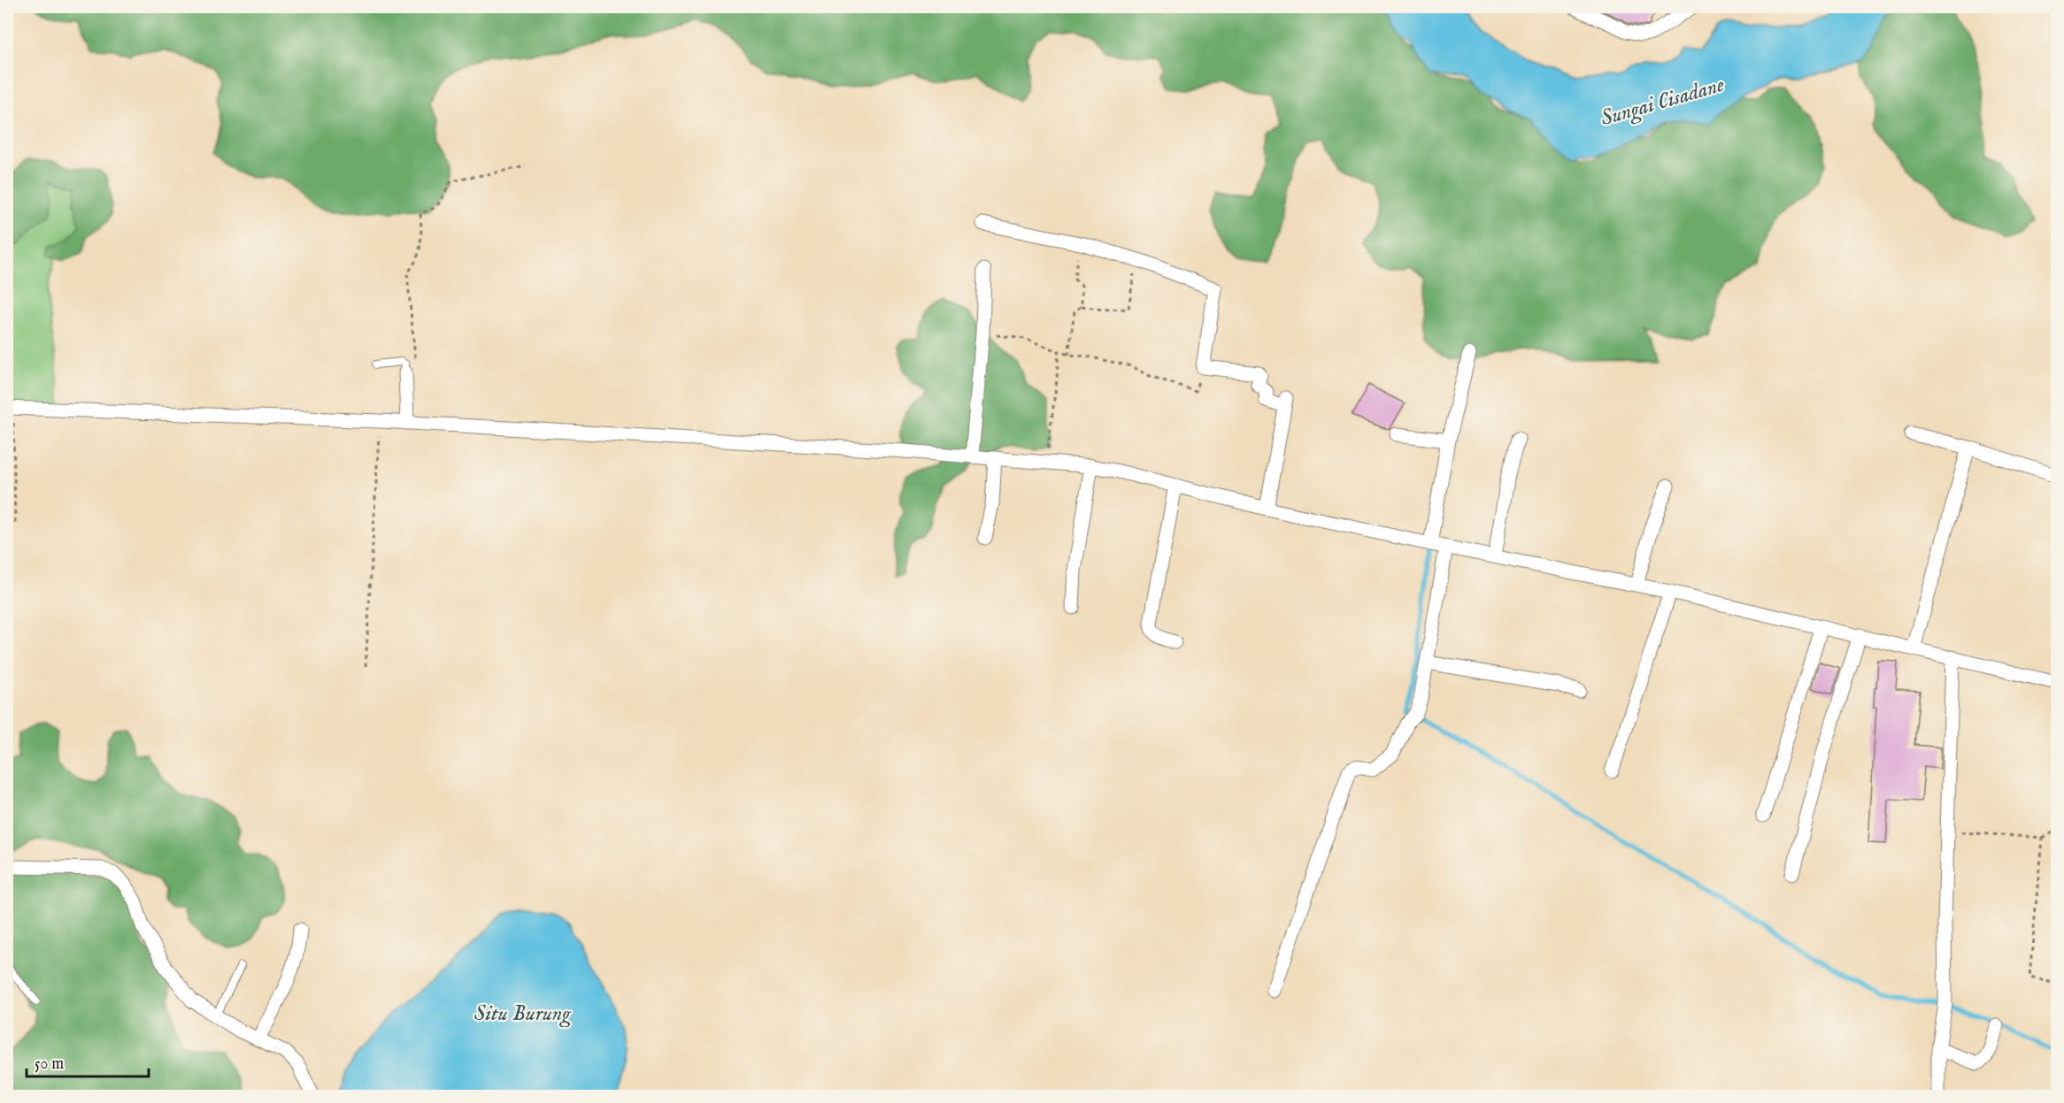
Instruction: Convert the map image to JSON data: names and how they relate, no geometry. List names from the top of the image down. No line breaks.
{"water":["Sungai Cisadane","Situ Burung"],"scale_bar":"50 m"}
